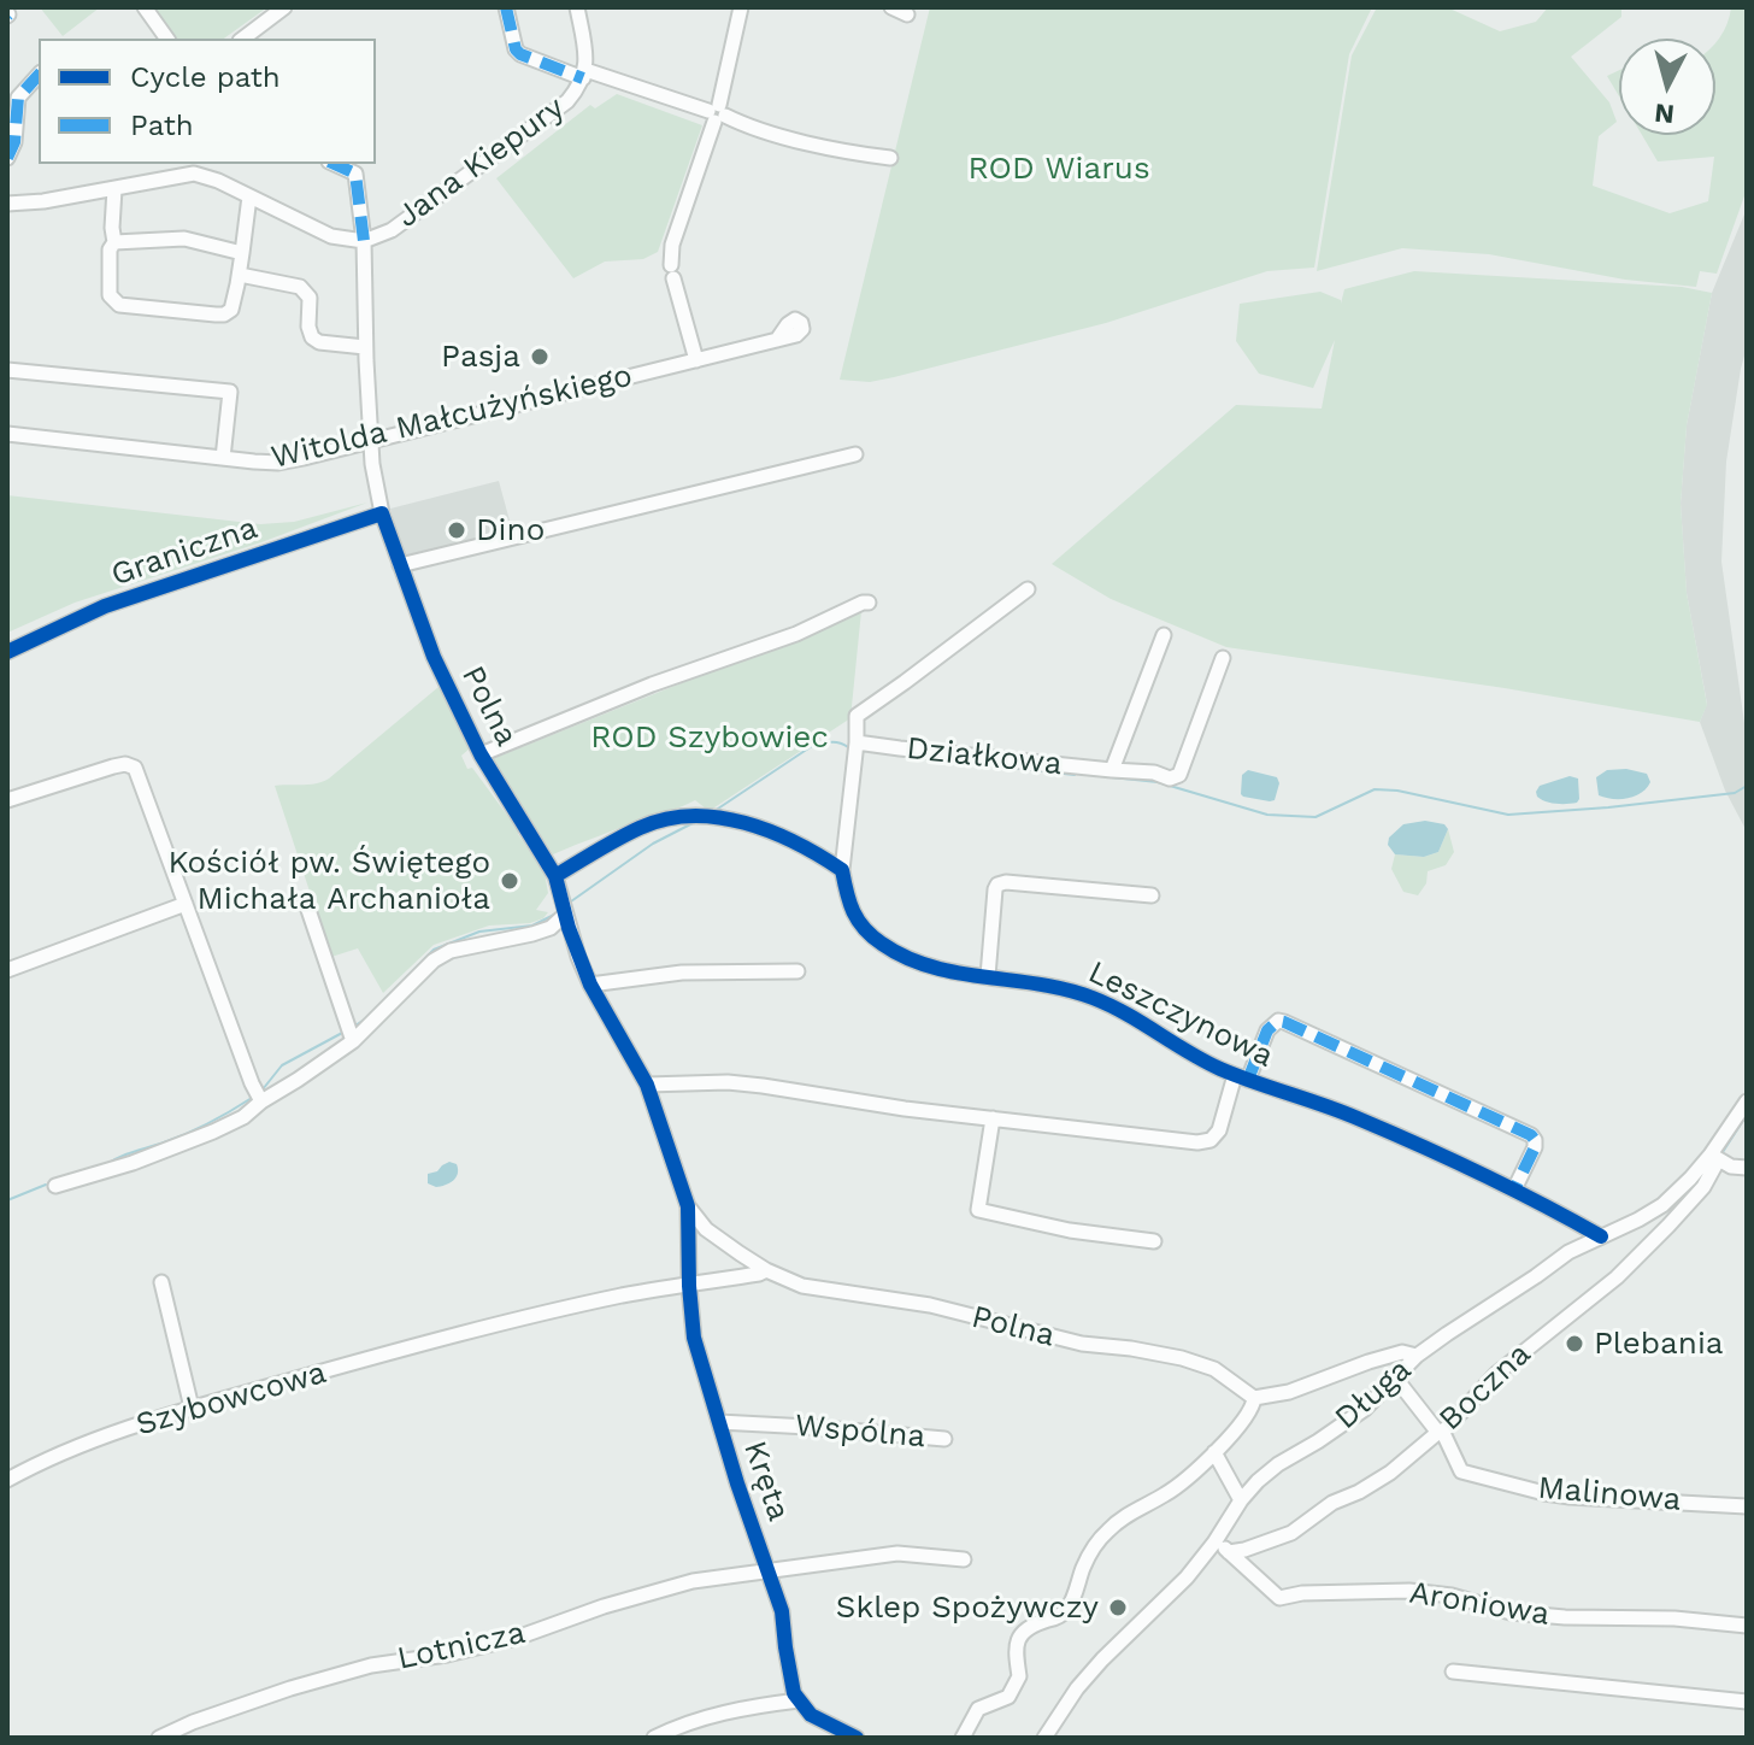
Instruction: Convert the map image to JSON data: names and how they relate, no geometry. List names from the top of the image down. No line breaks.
{"streets":{"street":["Jana Kiepury","Witolda Małcużyńskiego","Graniczna","Polna","Działkowa","Leszczynowa","Boczna","Długa","Szybowcowa","Wspólna","Kręta","Malinowa","Aroniowa","Lotnicza"]},"crossings":[["Jana Kiepury","Witolda Małcużyńskiego"],["Jana Kiepury","Polna"],["Witolda Małcużyńskiego","Polna"],["Graniczna","Polna"],["Polna","Leszczynowa"],["Polna","Kręta"],["Działkowa","Leszczynowa"],["Leszczynowa","Długa"],["Boczna","Długa"],["Boczna","Malinowa"],["Boczna","Aroniowa"],["Długa","Malinowa"],["Szybowcowa","Kręta"],["Wspólna","Kręta"],["Kręta","Lotnicza"]],"parks":["ROD Wiarus","ROD Szybowiec"],"places":["Pasja","Dino","Kościół pw. Świętego Michała Archanioła","Plebania","Sklep Spożywczy"],"legend":["Cycle path","Path"],"north":"bottom"}
